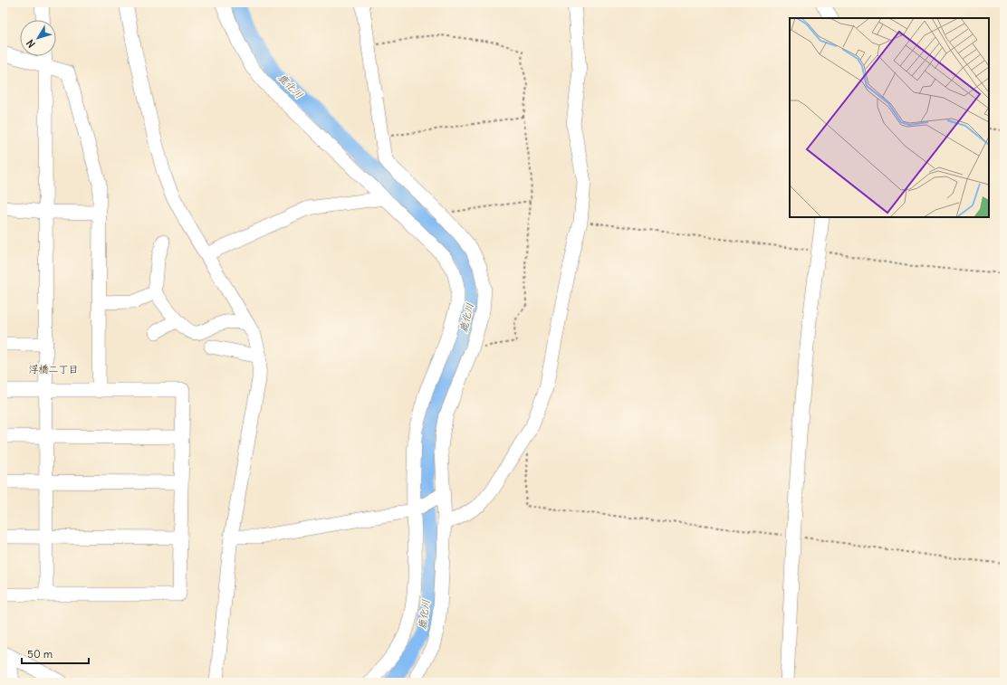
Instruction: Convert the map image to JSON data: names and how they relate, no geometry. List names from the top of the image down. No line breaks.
{"districts":["浮橋二丁目"],"water":["鹿化川"],"scale_bar":"50 m","north":"bottom left"}
